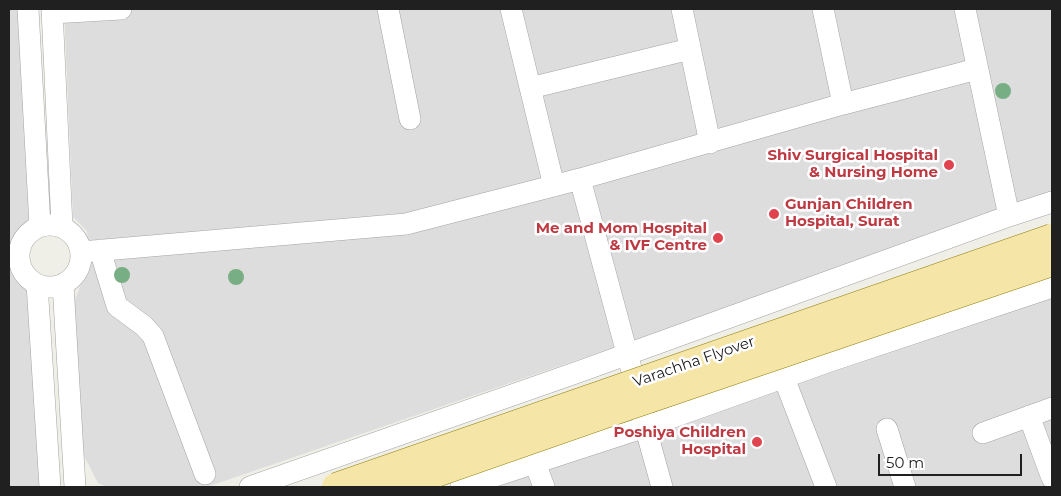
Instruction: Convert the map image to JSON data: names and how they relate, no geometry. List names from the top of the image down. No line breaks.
{"streets":{"main road":["Varachha Flyover"]},"places":["Shiv Surgical Hospital & Nursing Home","Gunjan Children Hospital, Surat","Me and Mom Hospital & IVF Centre","Poshiya Children Hospital"],"scale_bar":"50 m"}
